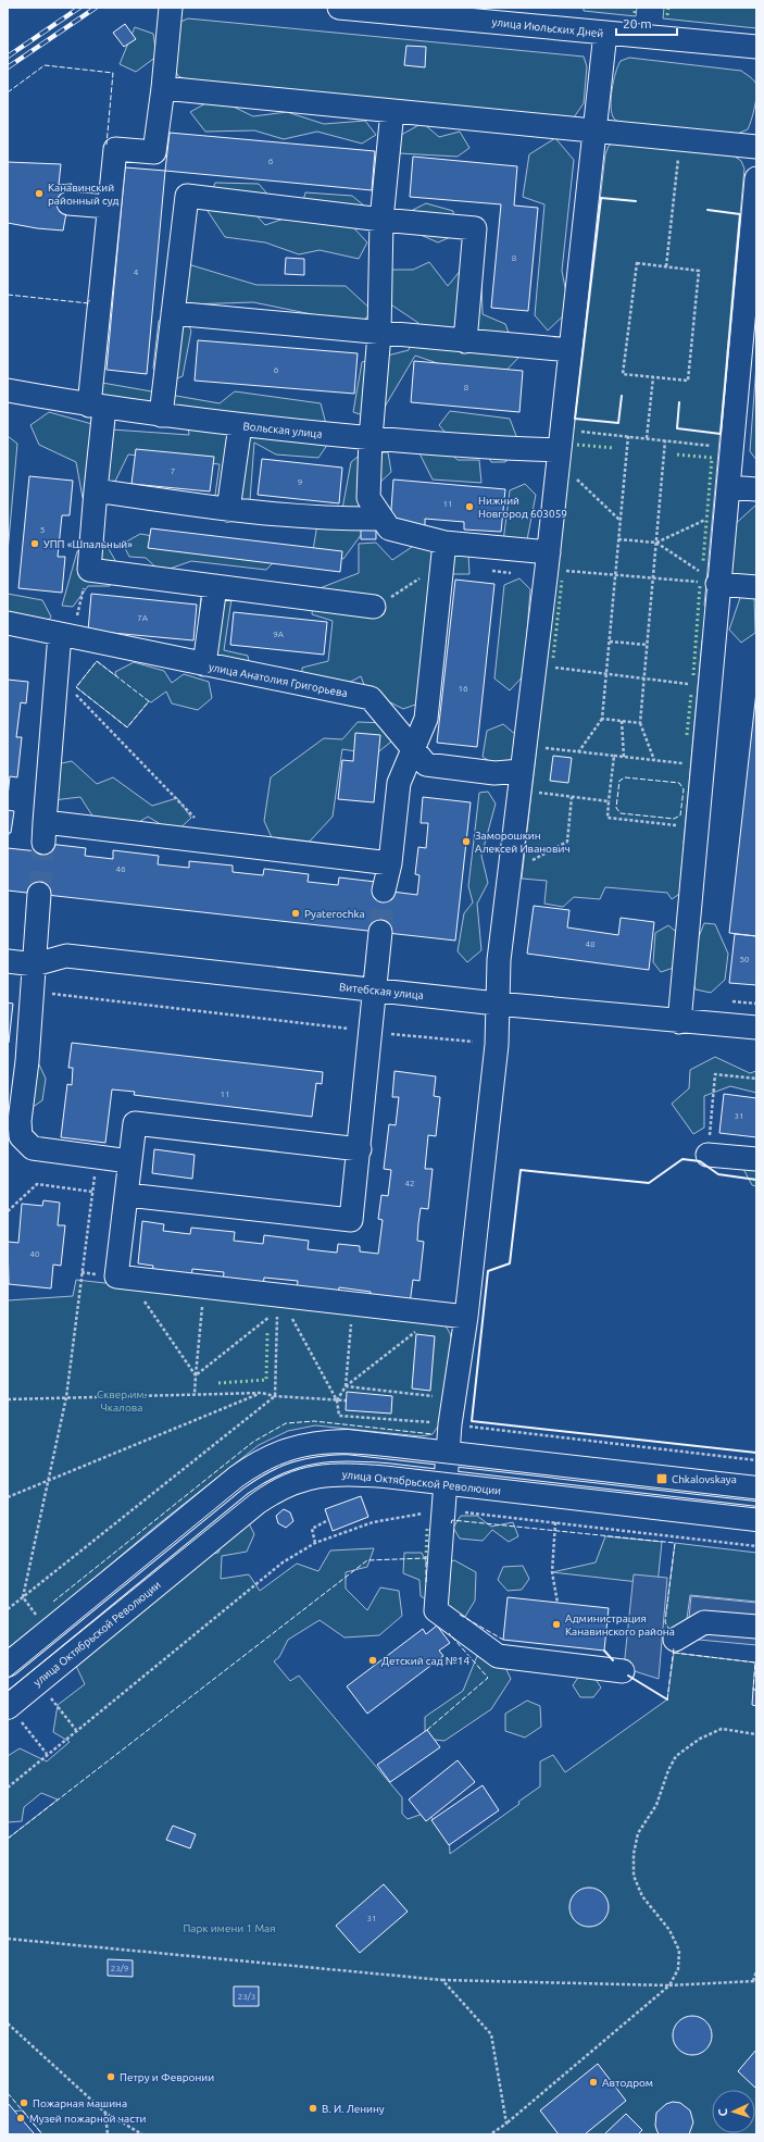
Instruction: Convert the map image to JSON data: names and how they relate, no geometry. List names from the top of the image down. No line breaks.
{"streets":{"main road":["улица Октябрьской Революции"],"street":["улица Июльских Дней","Вольская улица","улица Анатолия Григорьева","Витебская улица"]},"parks":["Сквер им. Чкалова","Парк имени 1 Мая"],"places":{"other":["Канавинский районный суд","Нижний Новгород 603059","УПП «Шпальный»","Заморошкин Алексей Иванович","Pyaterochka","Администрация Канавинского района","Детский сад №14","Петру и Февронии","Автодром","Пожарная машина","В. И. Ленину","Музей пожарной части"],"transit":["Chkalovskaya"]},"house_numbers":["6","8","4","6","8","7","9","11","5","7А","9А","16","46","48","50","11","31","42","40","31","23/9","23/3"],"scale_bar":"20 m","north":"left"}
